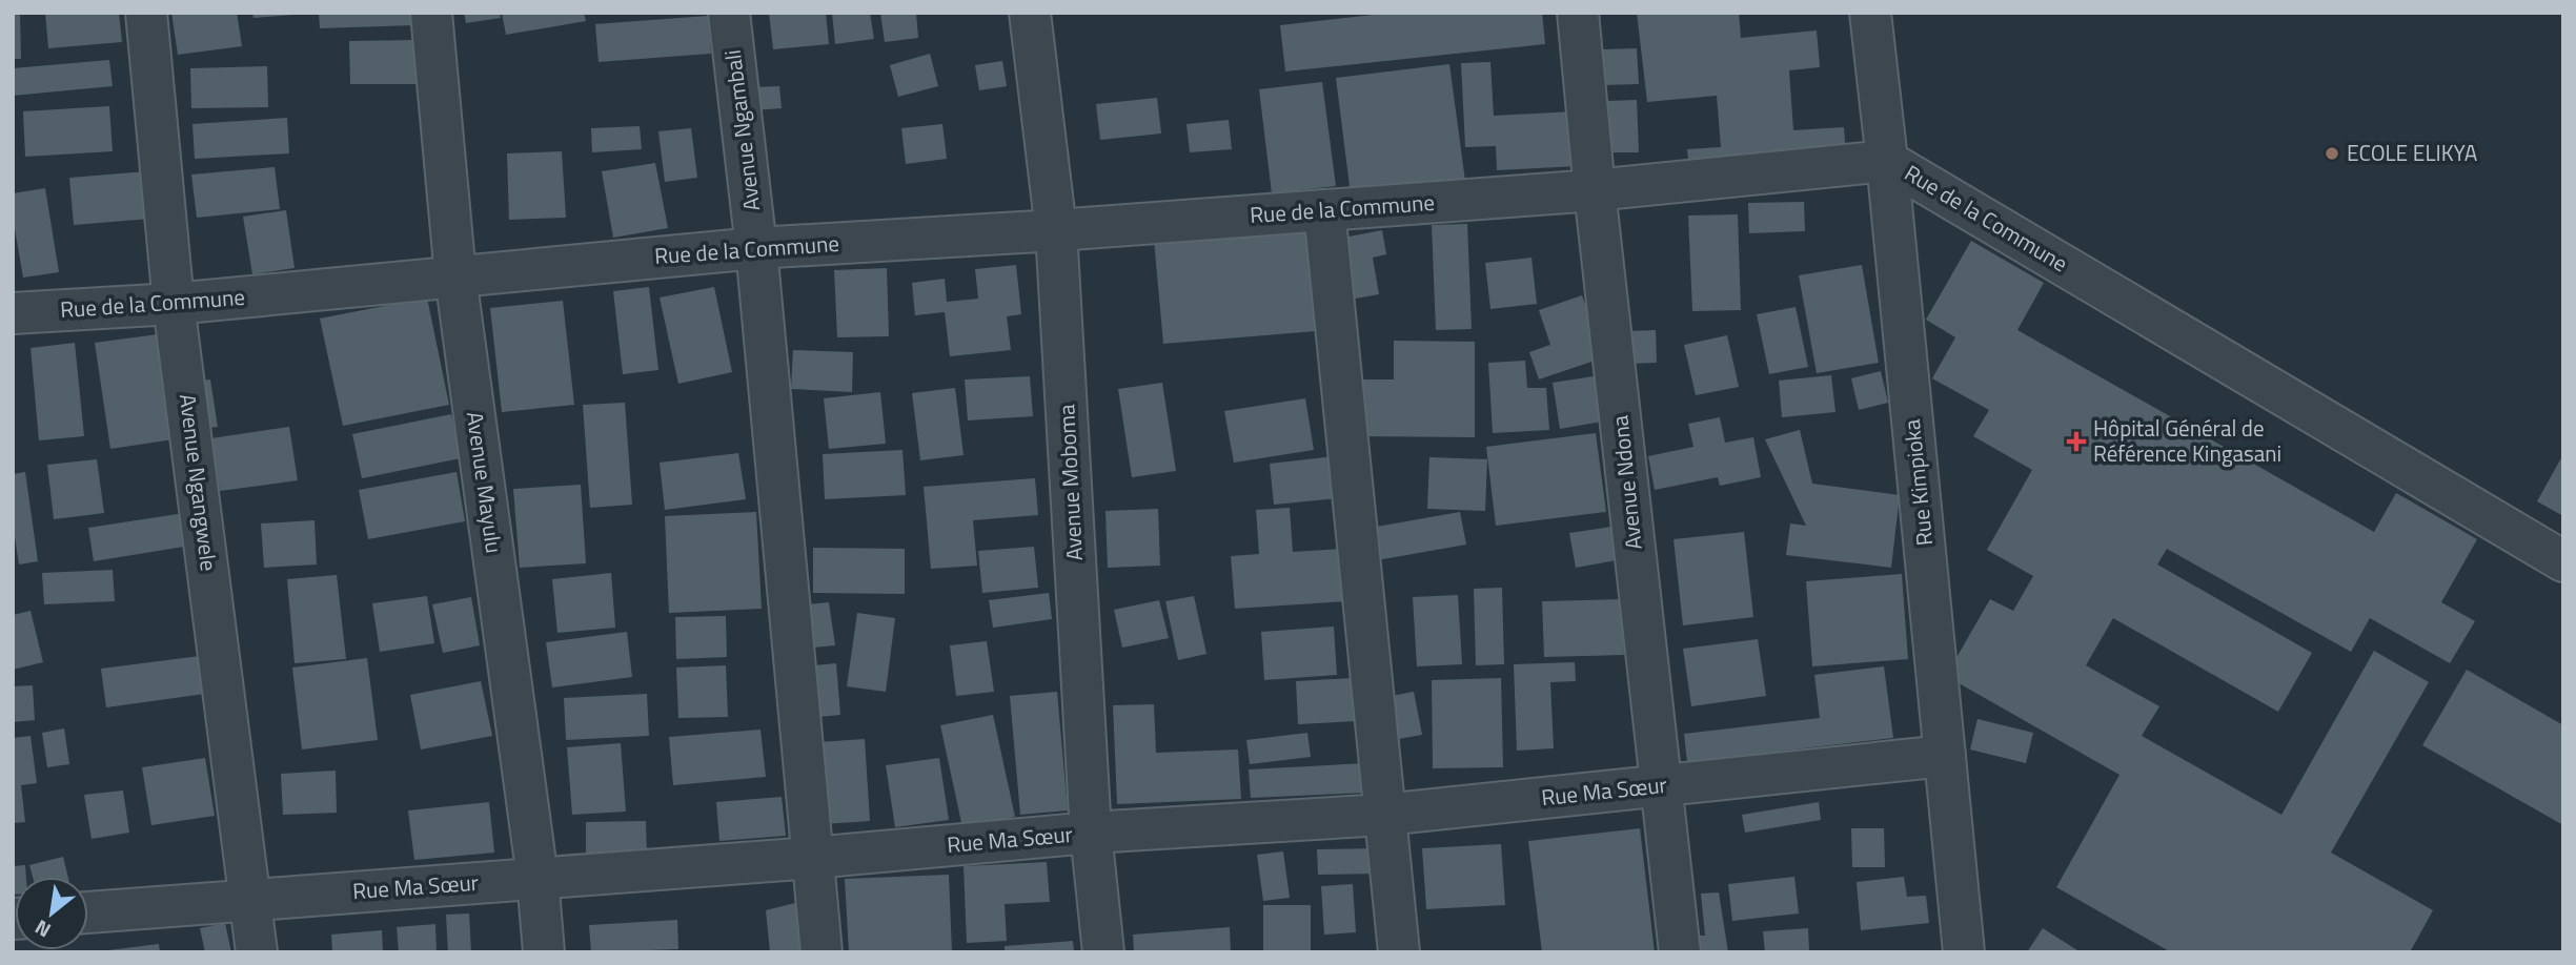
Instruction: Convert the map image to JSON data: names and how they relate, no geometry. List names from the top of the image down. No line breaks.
{"streets":{"street":["Avenue Ngambali","Rue de la Commune","Avenue Ngangwele","Avenue Mayulu","Avenue Moboma","Avenue Ndona","Rue Kimpioka","Rue Ma Sœur"]},"crossings":[["Avenue Ngambali","Rue de la Commune"],["Avenue Ngambali","Rue Ma Sœur"],["Rue de la Commune","Avenue Ngangwele"],["Rue de la Commune","Avenue Mayulu"],["Rue de la Commune","Avenue Moboma"],["Rue de la Commune","Avenue Ndona"],["Rue de la Commune","Rue Kimpioka"],["Avenue Ngangwele","Rue Ma Sœur"],["Avenue Mayulu","Rue Ma Sœur"],["Avenue Moboma","Rue Ma Sœur"],["Avenue Ndona","Rue Ma Sœur"],["Rue Kimpioka","Rue Ma Sœur"]],"places":{"other":["ECOLE ELIKYA"],"health":["Hôpital Général de Référence Kingasani"]},"north":"bottom left"}
